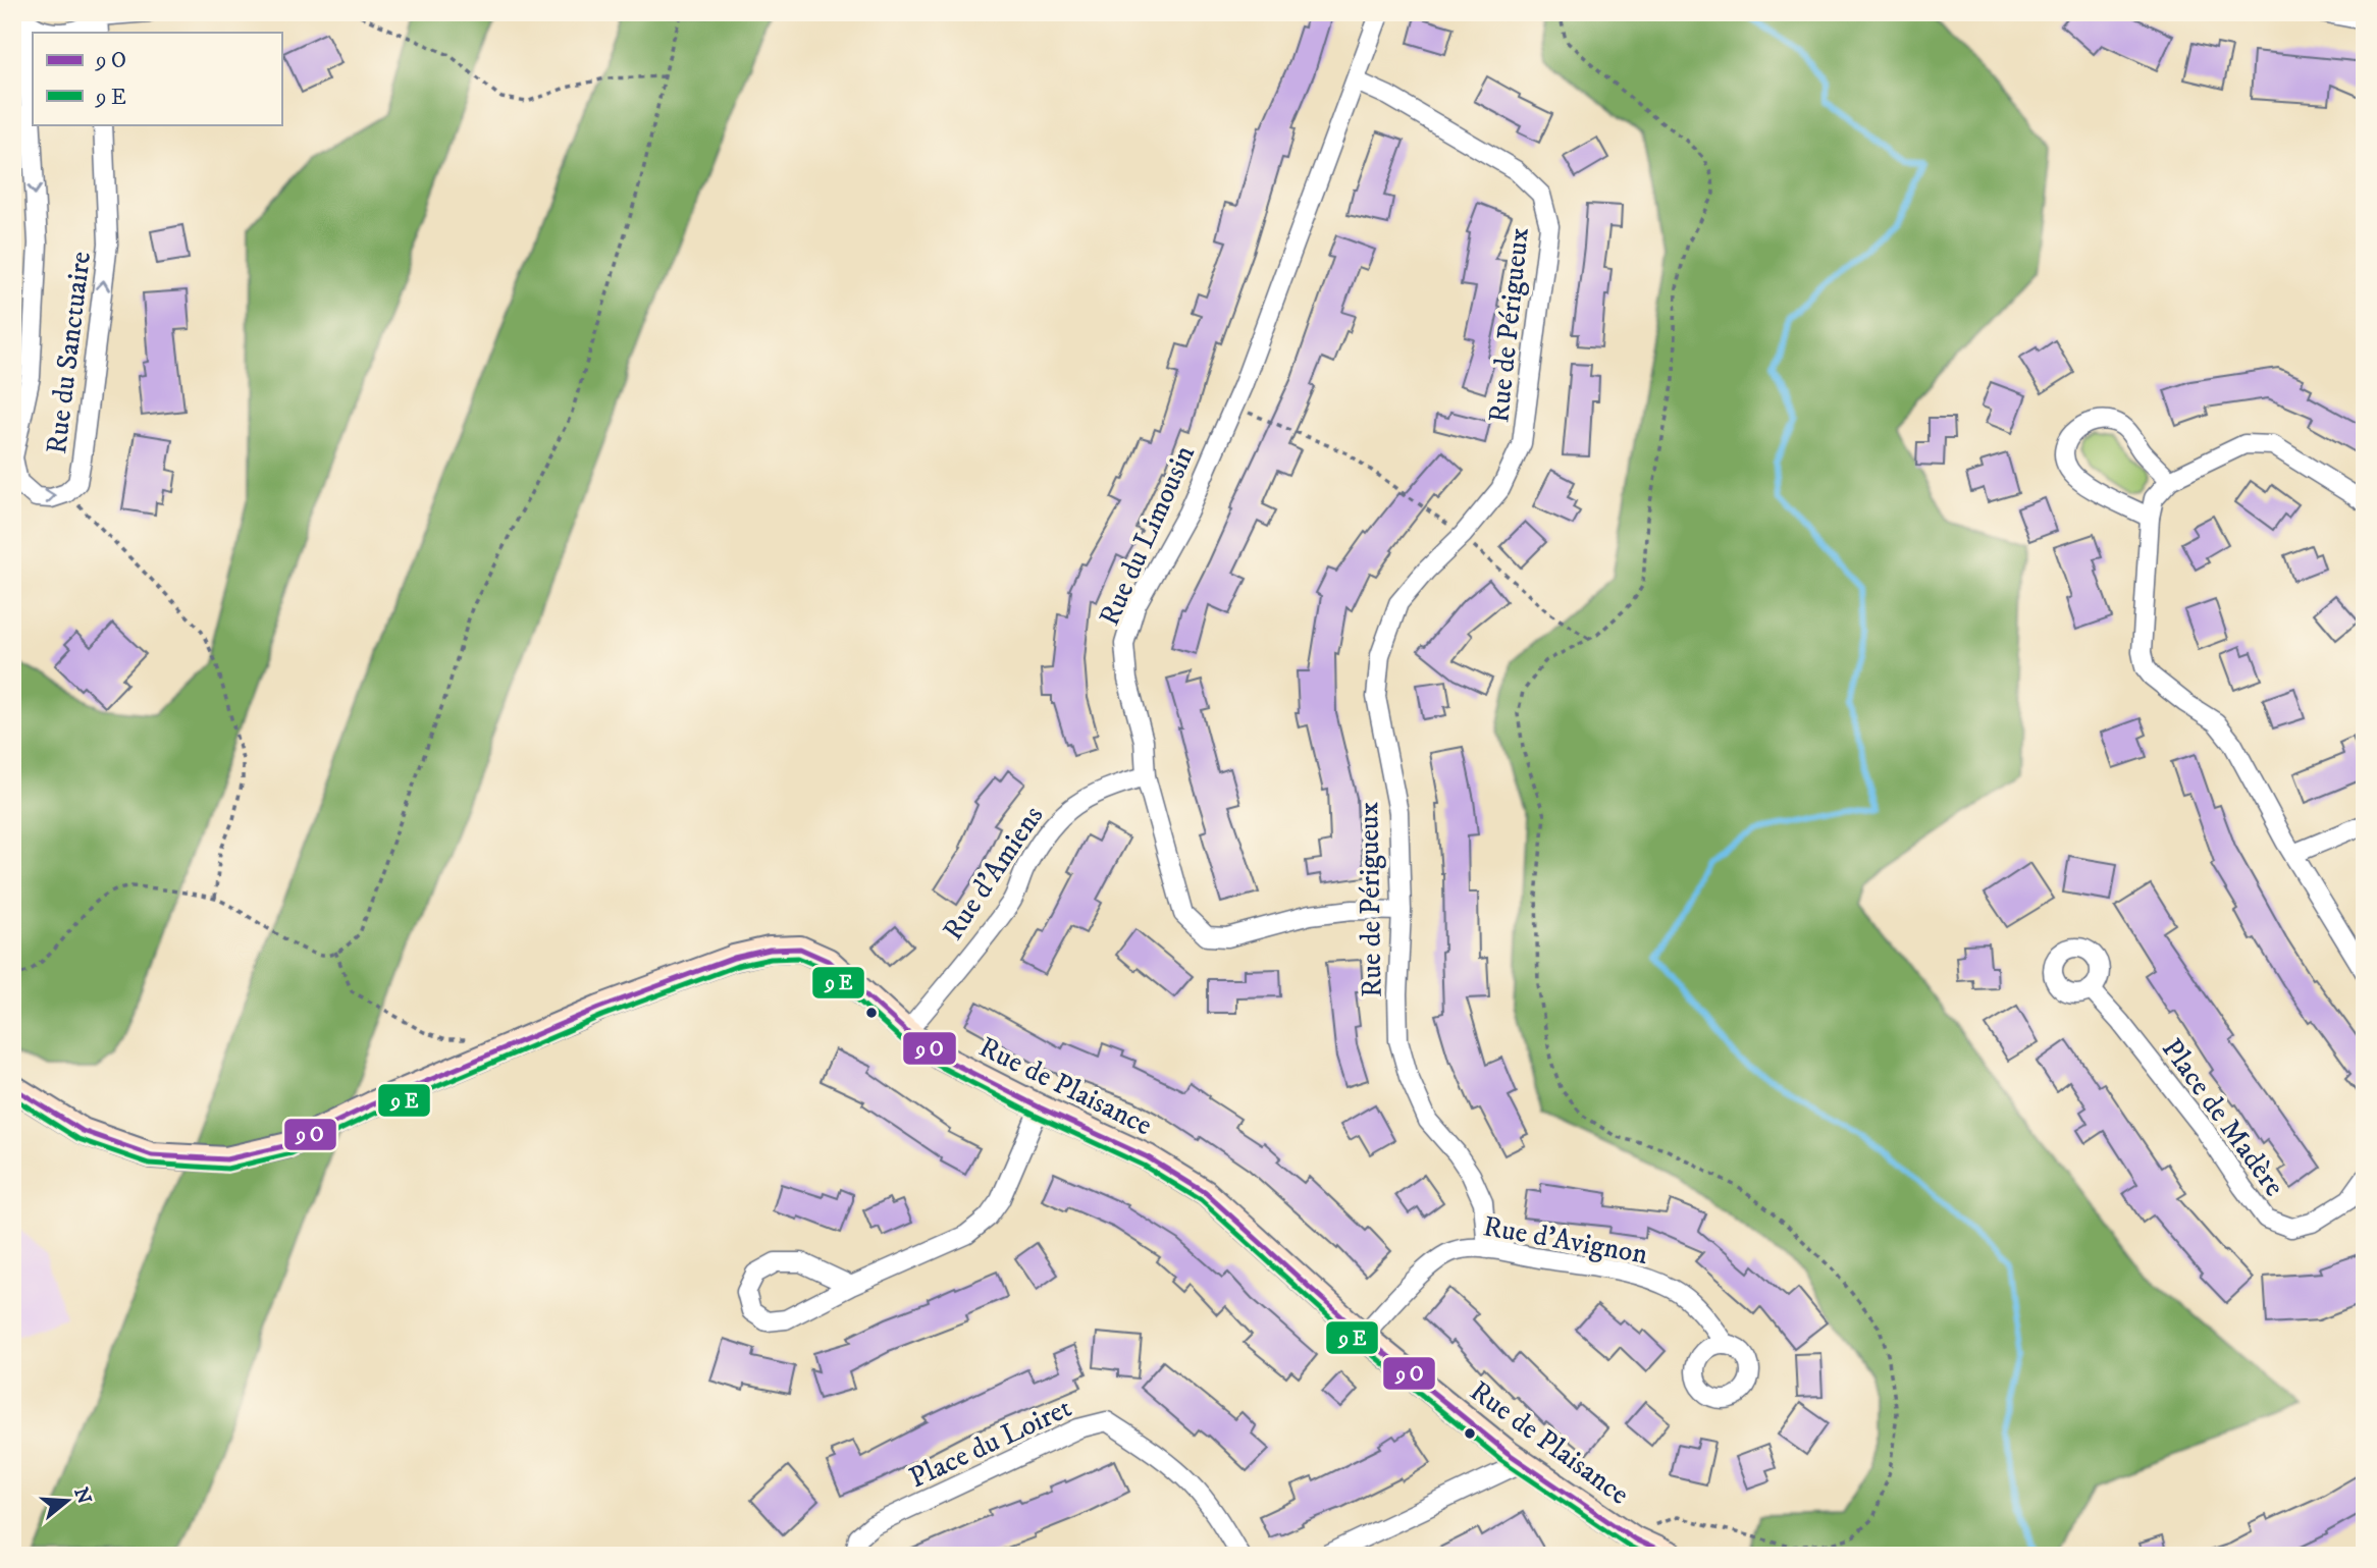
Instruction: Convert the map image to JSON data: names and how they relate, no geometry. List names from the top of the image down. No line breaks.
{"streets":{"street":["Rue de Périgueux","Rue du Sanctuaire","Rue du Limousin","Rue d'Amiens","Rue de Plaisance","Place de Madère","Rue d'Avignon","Place du Loiret"]},"crossings":[["Rue de Périgueux","Rue du Limousin"],["Rue de Périgueux","Rue d'Avignon"],["Rue du Limousin","Rue d'Amiens"],["Rue d'Amiens","Rue de Plaisance"],["Rue de Plaisance","Rue d'Avignon"]],"legend":["9 O","9 E"],"north":"right"}
